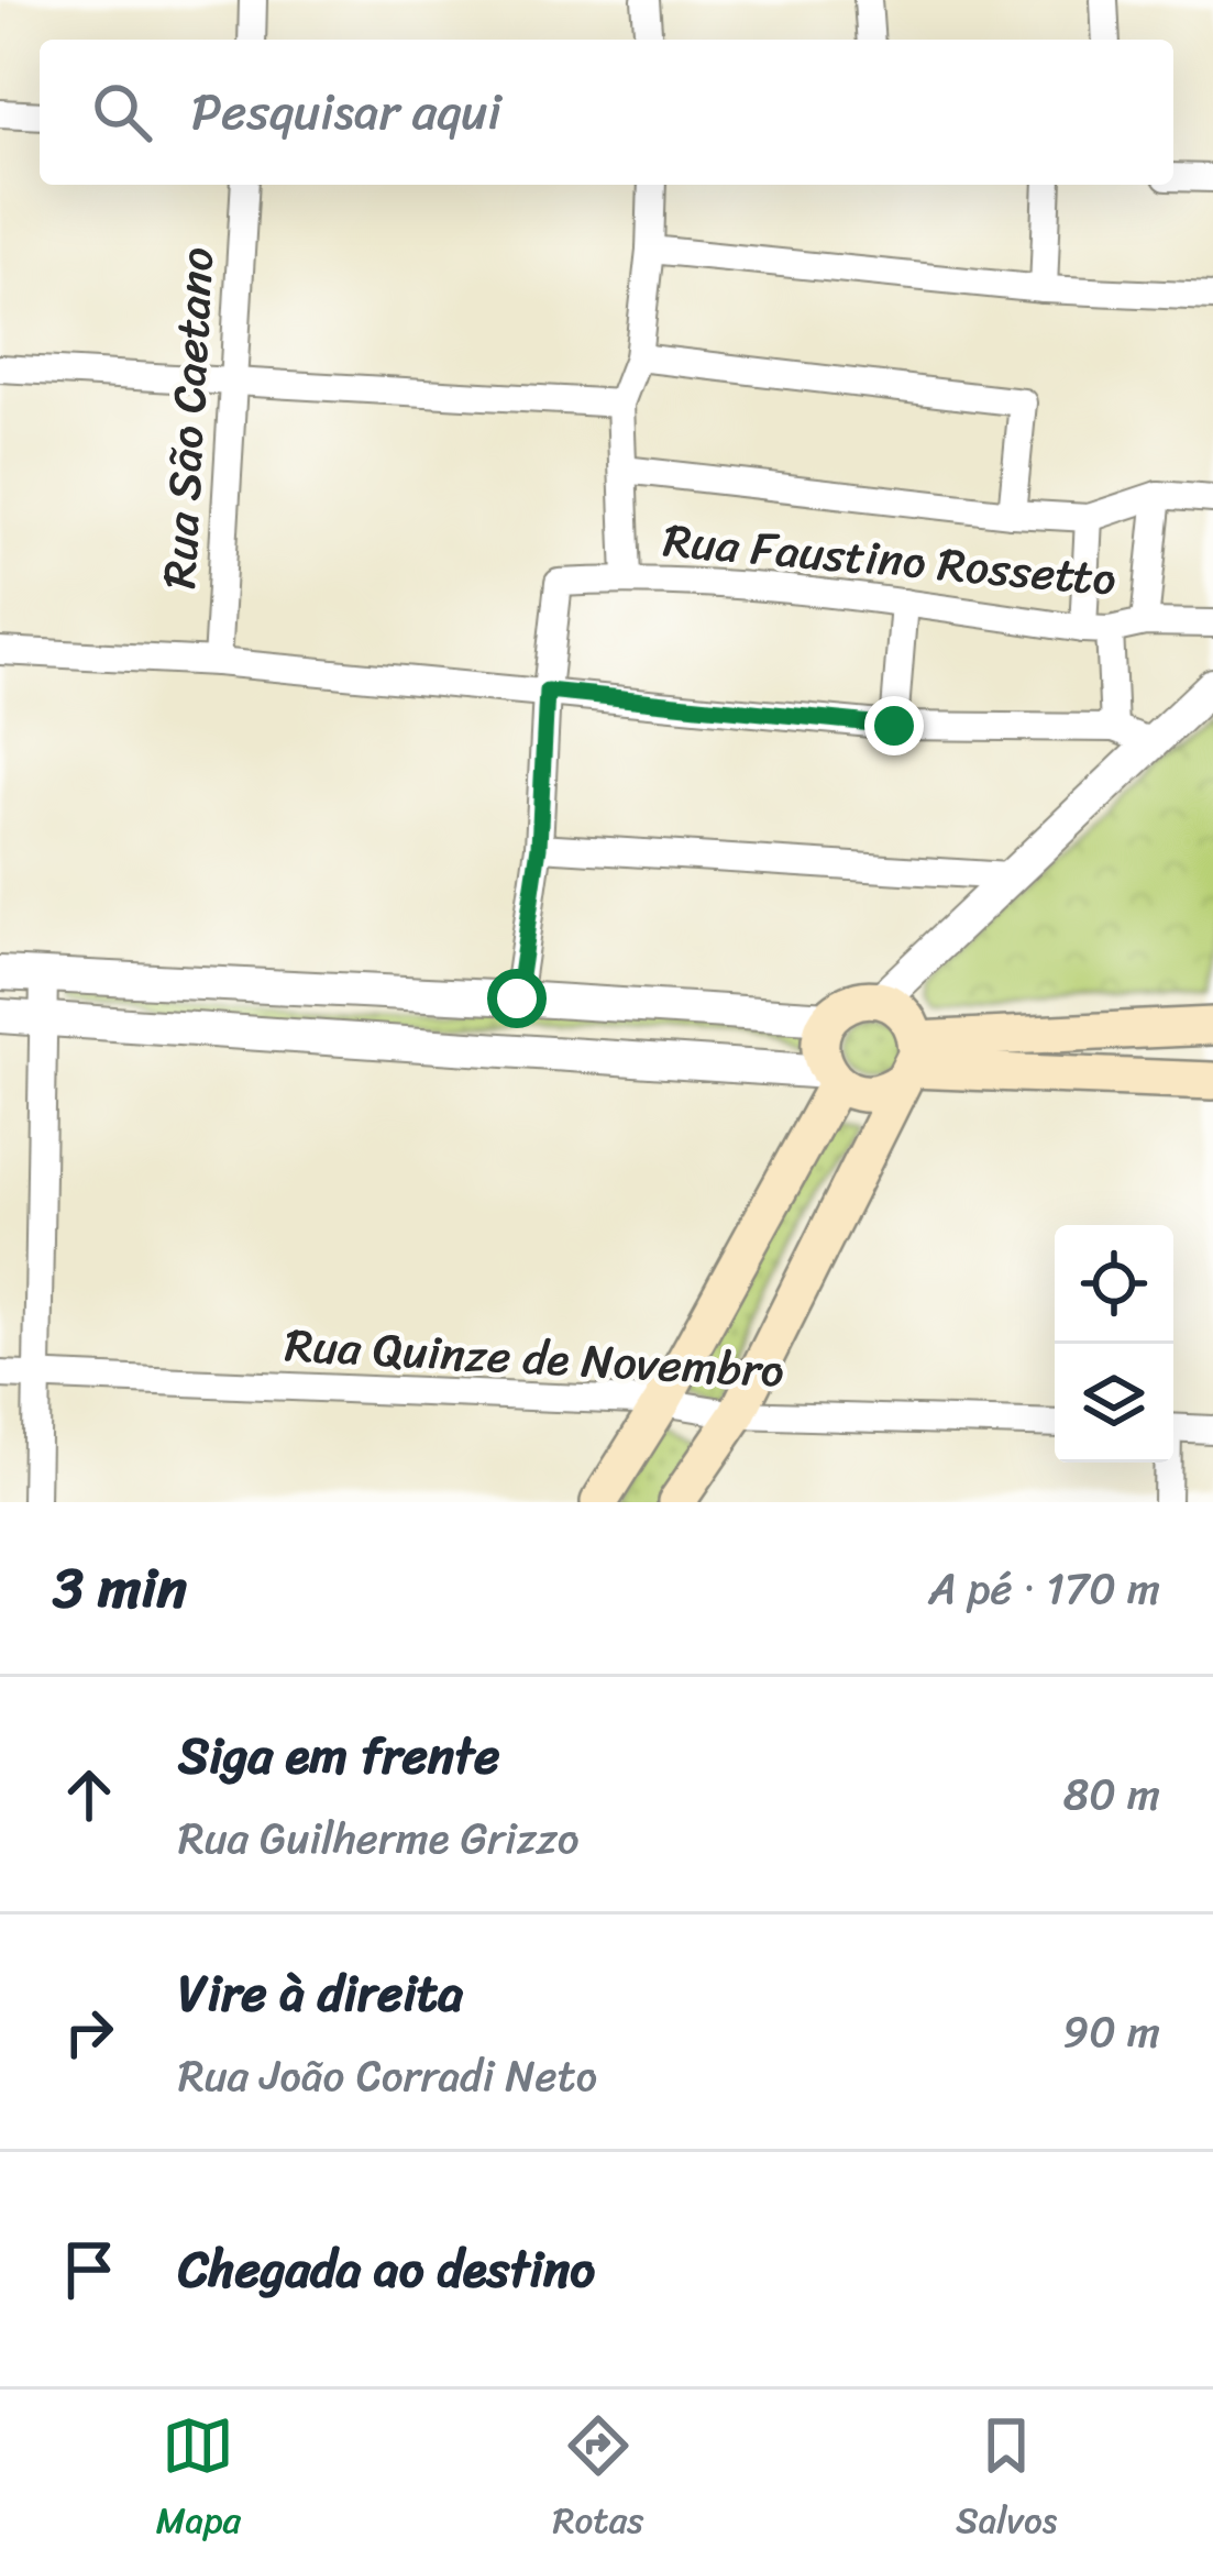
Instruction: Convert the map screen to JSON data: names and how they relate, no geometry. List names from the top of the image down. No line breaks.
{"streets":{"street":["Rua São Caetano","Rua Faustino Rossetto","Rua Quinze de Novembro"]},"page":{"search":"Pesquisar aqui","heading":["3 min","A pé · 170 m"],"list":[["Siga em frente","Rua Guilherme Grizzo","80 m"],["Vire à direita","Rua João Corradi Neto","90 m"],"Chegada ao destino"],"nav":["Mapa","Rotas","Salvos"]}}
